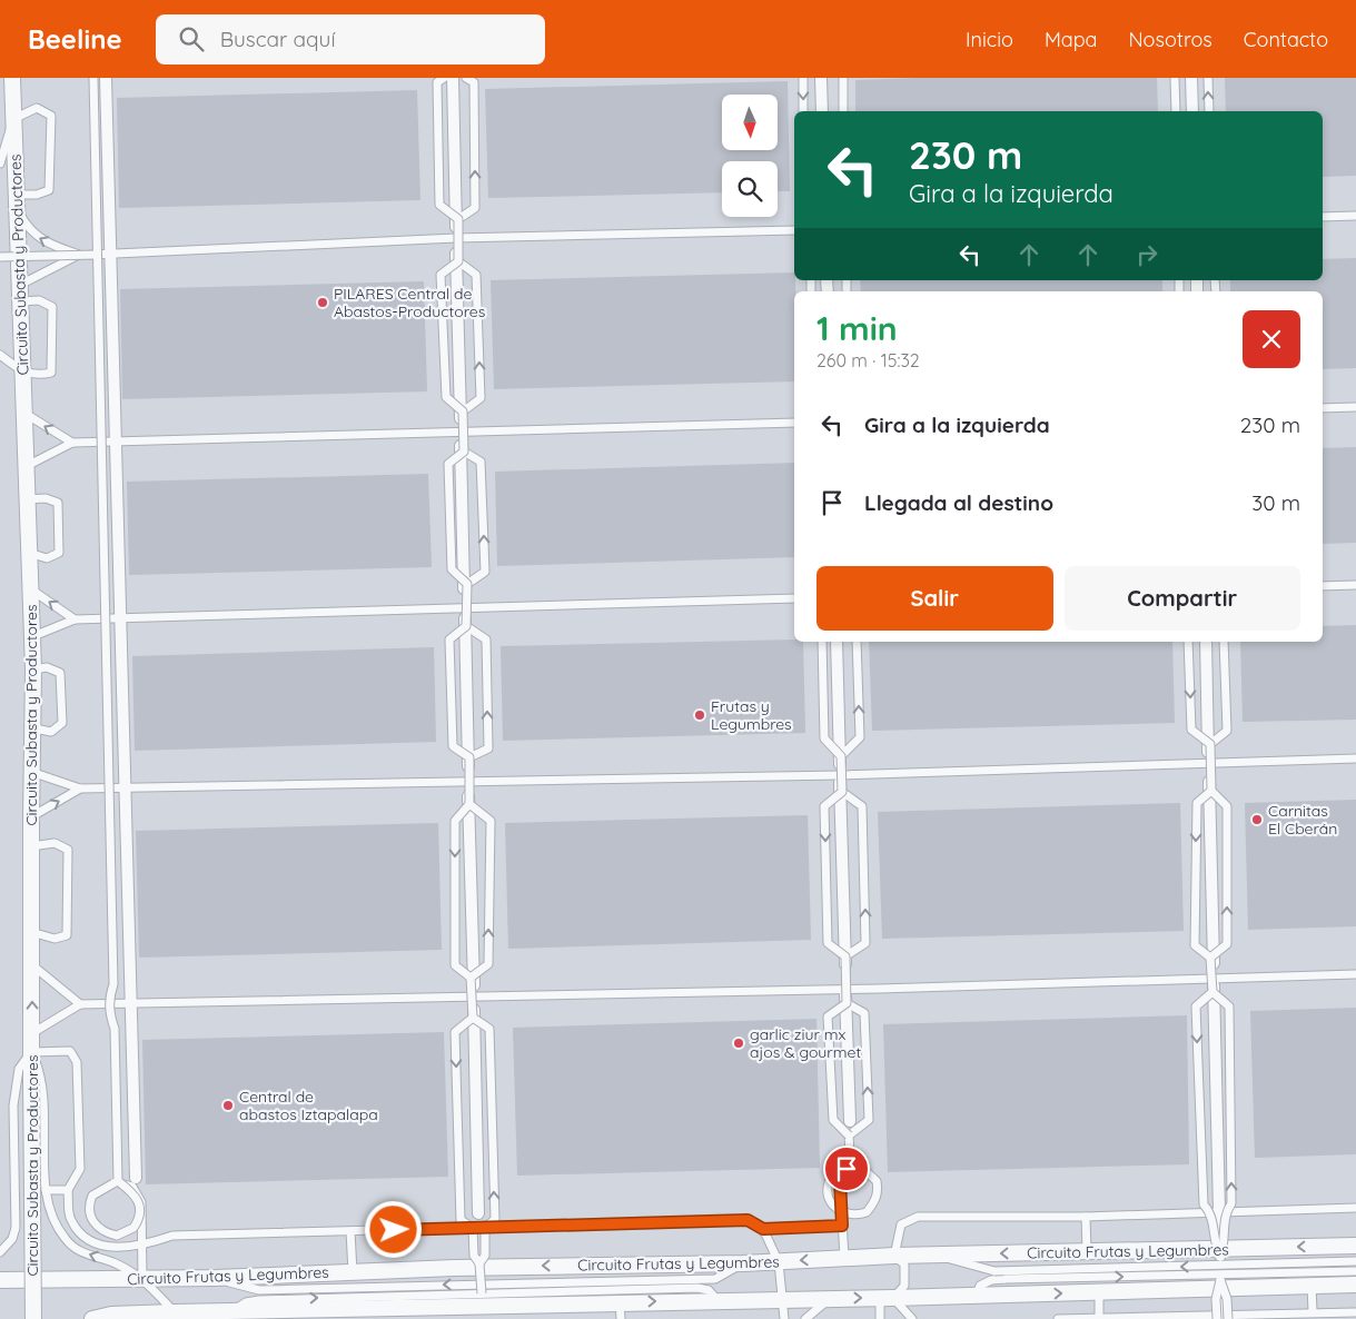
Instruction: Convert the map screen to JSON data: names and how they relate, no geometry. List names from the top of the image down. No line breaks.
{"streets":{"street":["Circuito Subasta y Productores","Circuito Frutas y Legumbres"]},"places":["PILARES Central de Abastos-Productores","Frutas y Legumbres","Carnitas El Cberán","garlic ziur mx ajos & gourmet","Central de abastos Iztapalapa"],"north":"bottom","page":{"header":"Beeline","search":"Buscar aquí","nav":["Inicio","Mapa","Nosotros","Contacto"],"turn":["230 m","Gira a la izquierda"],"heading":["1 min","260 m · 15:32"],"list":[{"name":"Gira a la izquierda","value":"230 m"},{"name":"Llegada al destino","value":"30 m"}],"buttons":["Salir","Compartir"]}}
